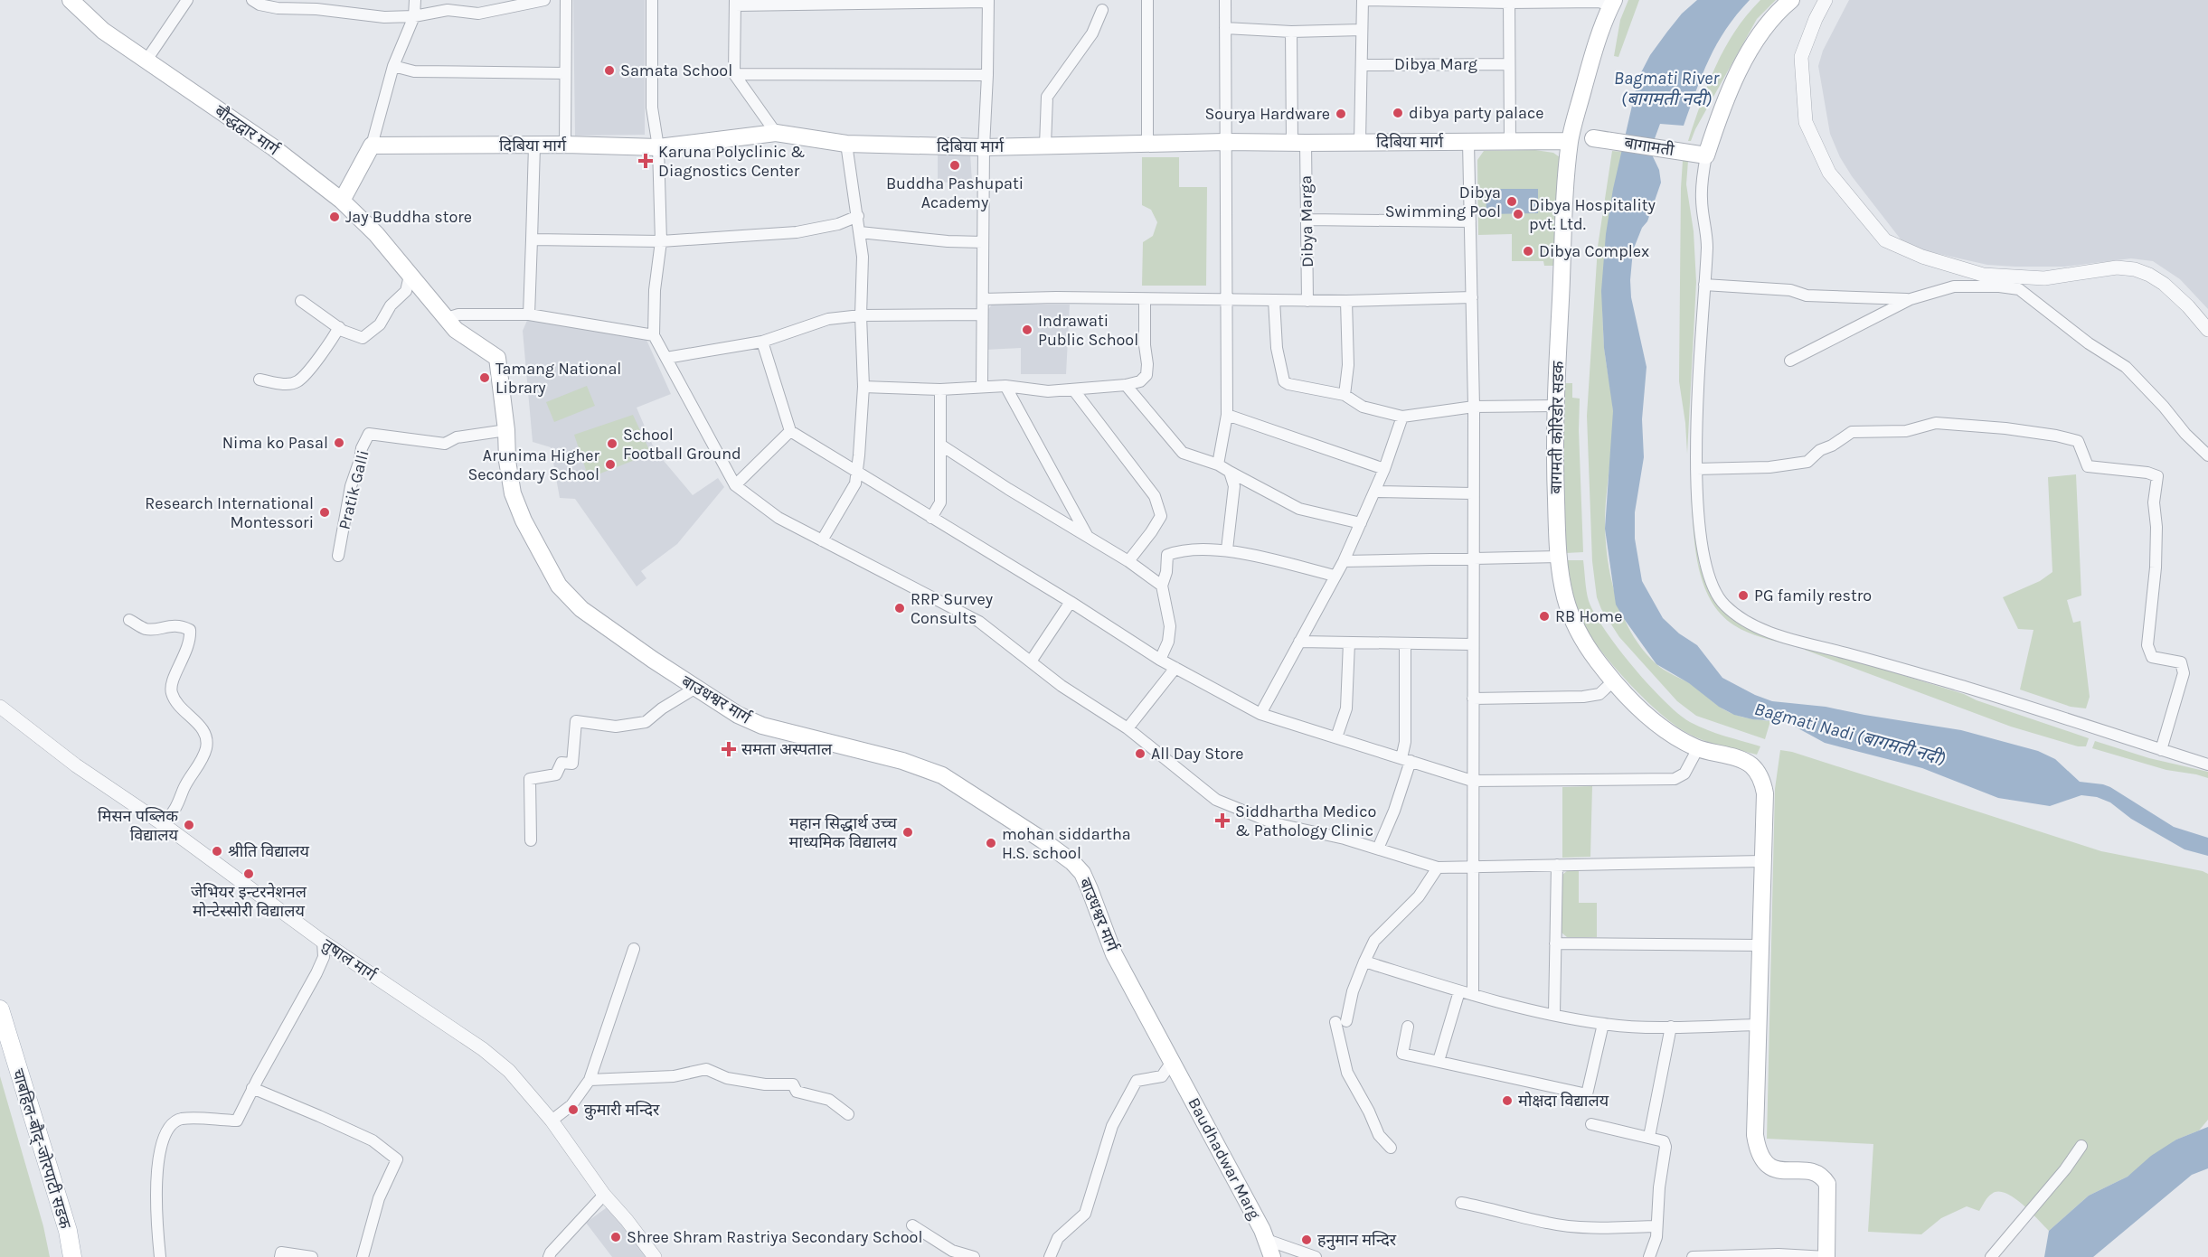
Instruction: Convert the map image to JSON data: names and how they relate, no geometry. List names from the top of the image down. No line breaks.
{"streets":{"main road":["बौद्धद्वार मार्ग","दिबिया मार्ग","बागामती","बागमती कोरिडोर सडक","बाउधश्वर मार्ग","चाबहिल-बौद्-जोरपाटी सडक","Baudhadwar Marg"],"street":["Dibya Marg","Dibya Marga","Pratik Galli","तुषाल मार्ग"]},"crossings":[["बौद्धद्वार मार्ग","बाउधश्वर मार्ग"],["दिबिया मार्ग","Dibya Marga"],["दिबिया मार्ग","बागमती कोरिडोर सडक"],["Pratik Galli","बाउधश्वर मार्ग"],["बाउधश्वर मार्ग","Baudhadwar Marg"]],"water":["Bagmati River (बागमती नदी)","Bagmati Nadi (बागमती नदी)"],"places":{"other":["Samata School","dibya party palace","Sourya Hardware","Buddha Pashupati Academy","Dibya Swimming Pool","Dibya Hospitality pvt. Ltd.","Jay Buddha store","Dibya Complex","Indrawati Public School","Tamang National Library","Nima ko Pasal","School Football Ground","Arunima Higher Secondary School","Research International Montessori","PG family restro","RRP Survey Consults","RB Home","All Day Store","मिसन पब्लिक विद्यालय","महान सिद्धार्थ उच्च माध्यमिक विद्यालय","mohan siddartha H.S. school","श्रीति विद्यालय","जेभियर इन्टरनेशनल मोन्टेस्सोरी विद्यालय","मोक्षदा विद्यालय","कुमारी मन्दिर","Shree Shram Rastriya Secondary School","हनुमान मन्दिर"],"health":["Karuna Polyclinic & Diagnostics Center","समता अस्पताल","Siddhartha Medico & Pathology Clinic"]}}
